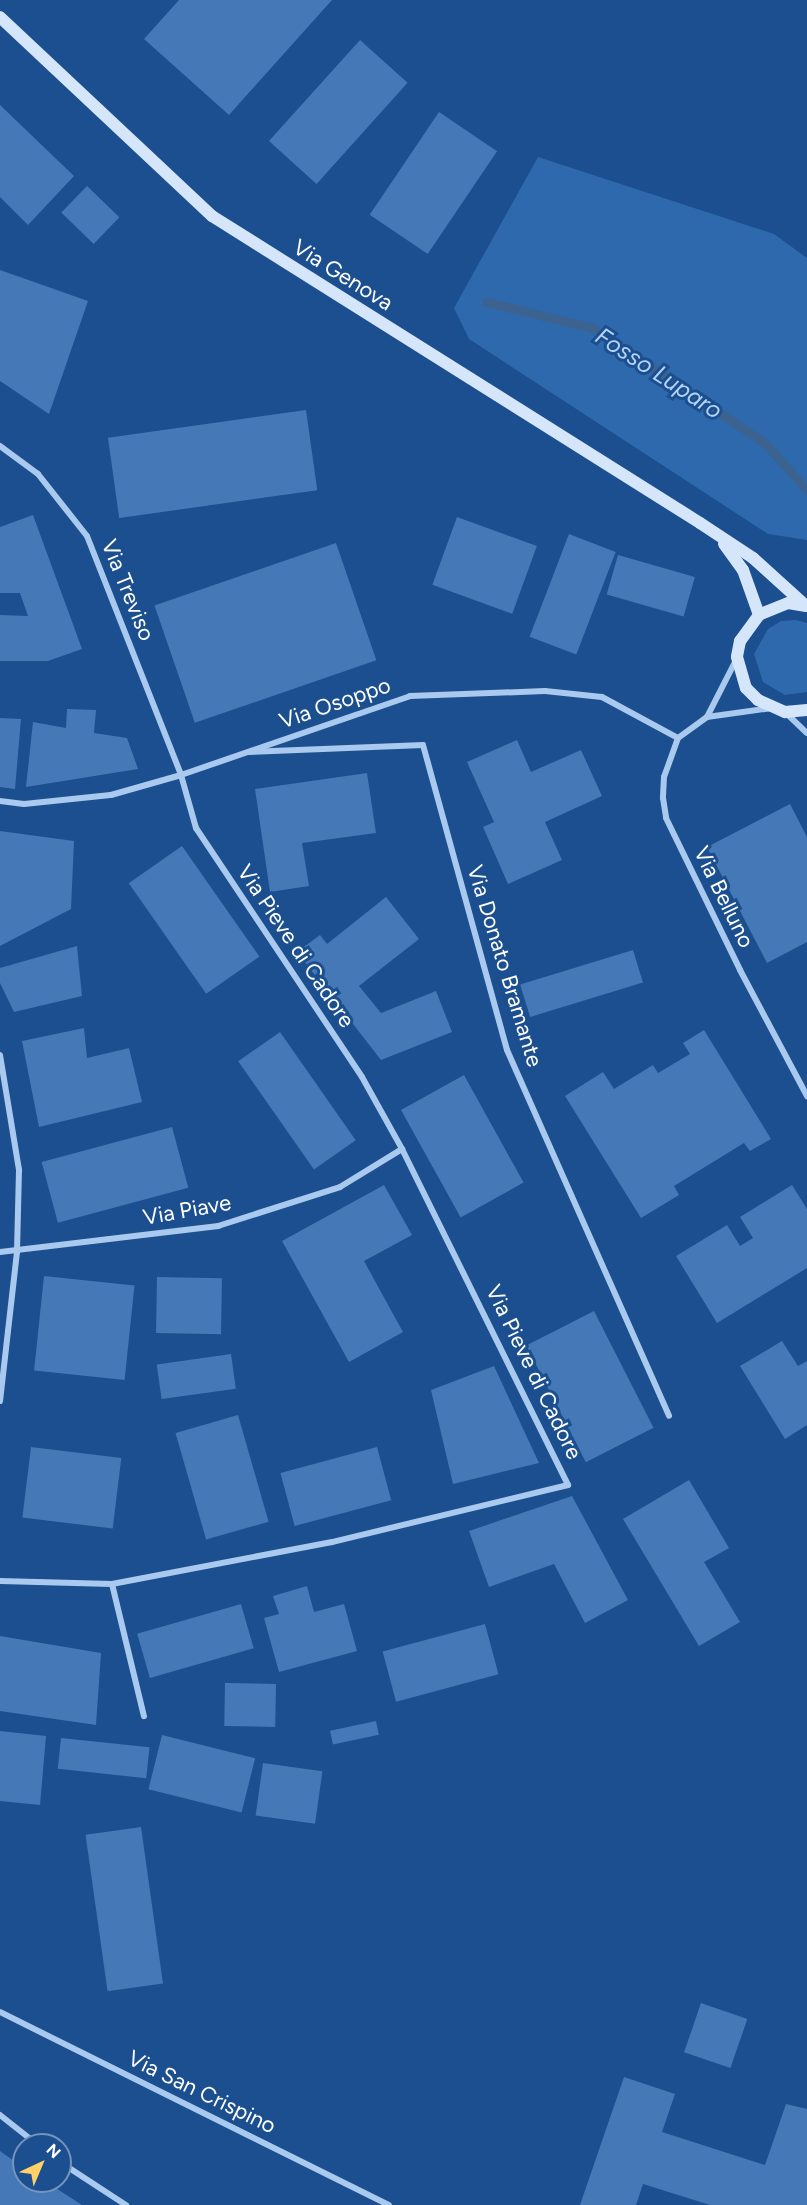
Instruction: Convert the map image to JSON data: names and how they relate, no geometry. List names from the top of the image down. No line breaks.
{"streets":{"main road":["Via Genova"],"street":["Via Treviso","Via Osoppo","Via Belluno","Via Pieve di Cadore","Via Donato Bramante","Via Piave","Via San Crispino"]},"crossings":[["Via Treviso","Via Osoppo"],["Via Treviso","Via Pieve di Cadore"],["Via Osoppo","Via Belluno"],["Via Osoppo","Via Pieve di Cadore"],["Via Osoppo","Via Donato Bramante"],["Via Pieve di Cadore","Via Piave"]],"water":["Fosso Luparo"],"north":"top right"}
